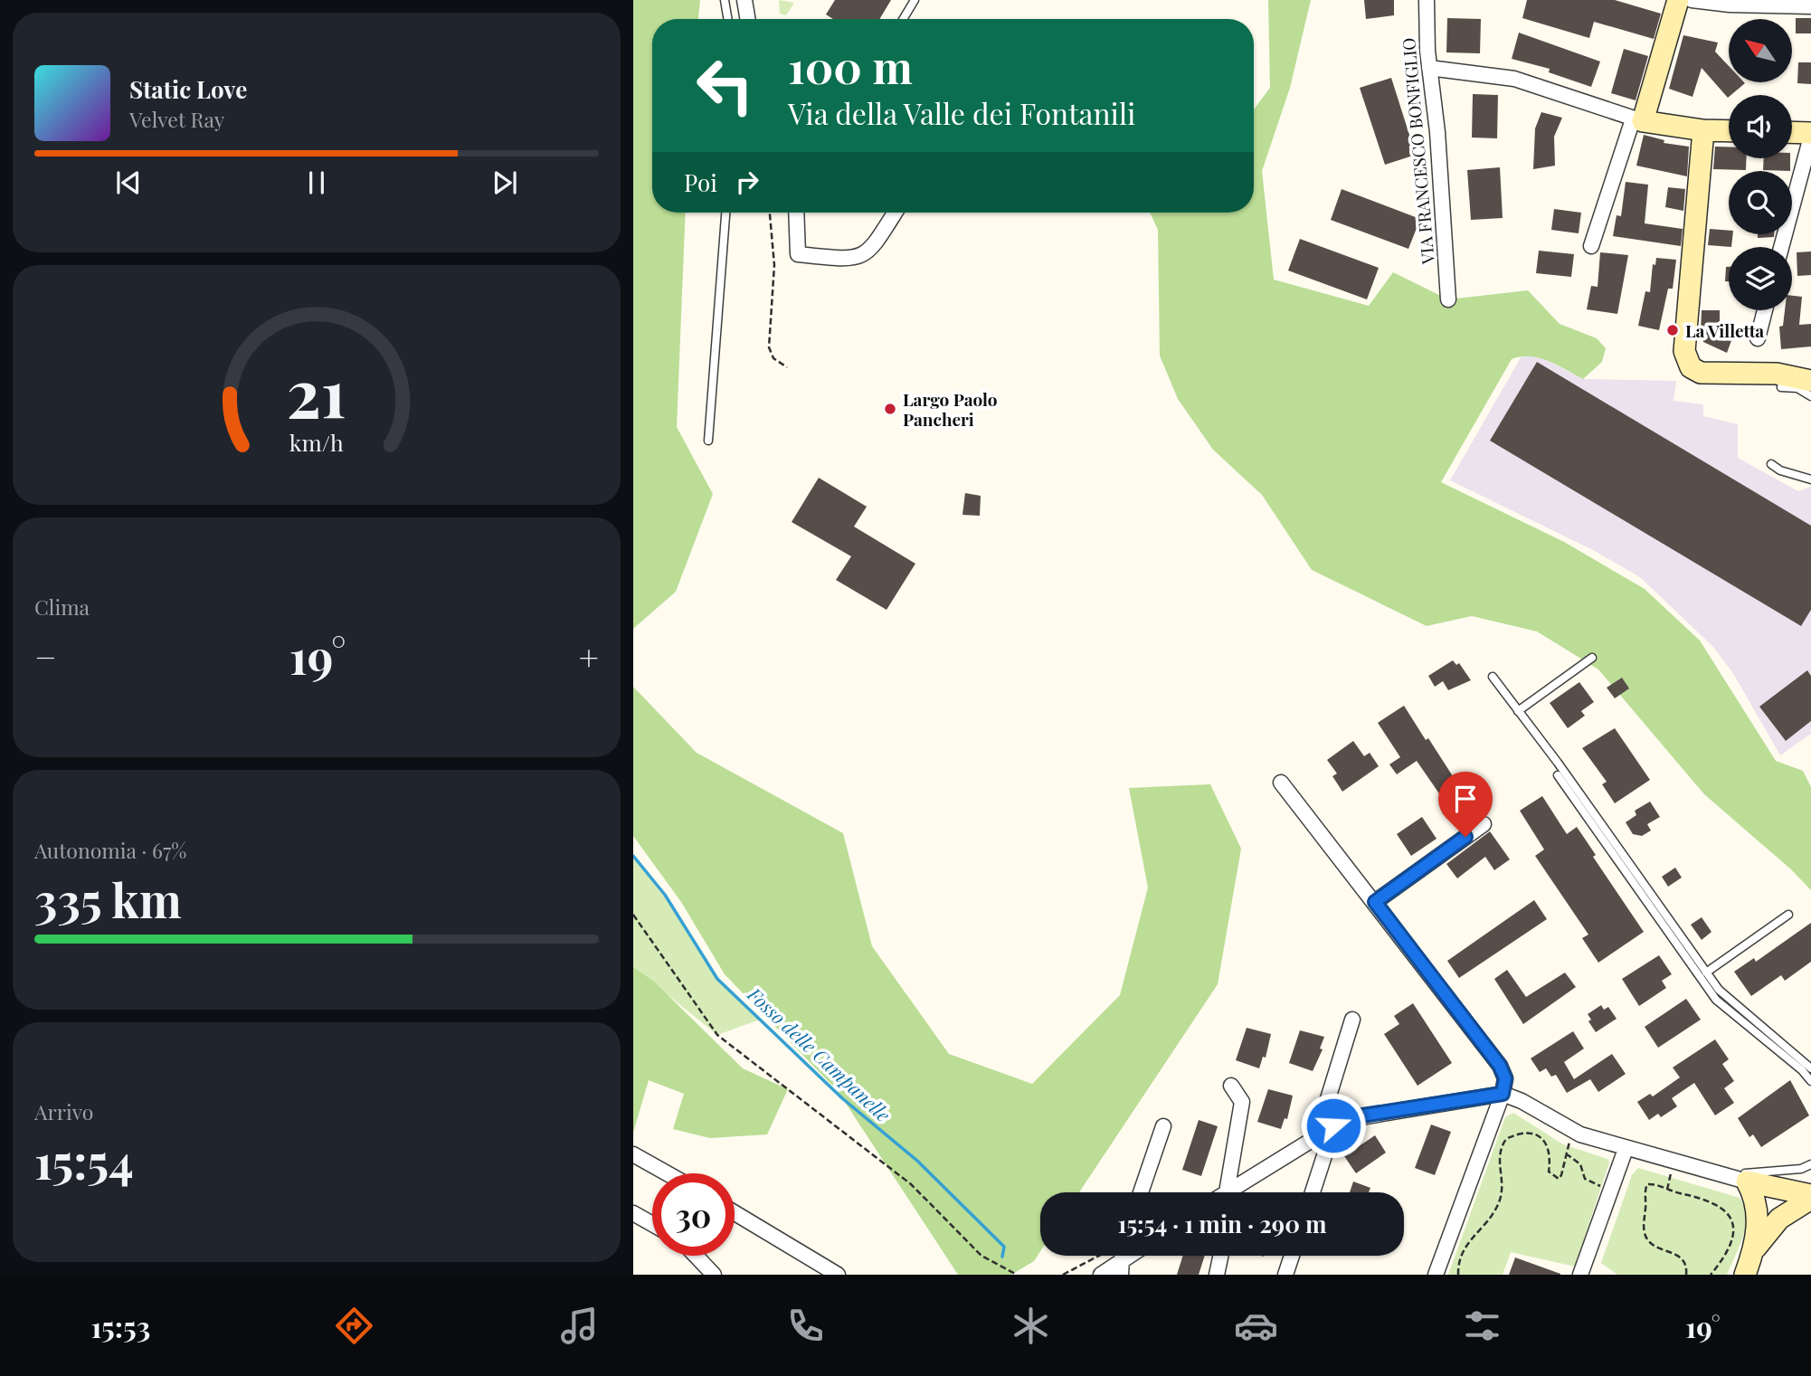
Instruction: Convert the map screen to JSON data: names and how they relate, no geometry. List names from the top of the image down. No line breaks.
{"streets":{"street":["VIA FRANCESCO BONFIGLIO"]},"water":["Fosso delle Campanelle"],"places":["La Villetta","Largo Paolo Pancheri"],"north":"top left","page":{"turn":["100 m","Via della Valle dei Fontanili"],"song":["Static Love","Velvet Ray"],"then":"Poi","tile":["Clima",["Autonomia · 67%","335 km"],["Arrivo","15:54"]],"heat":["−","19°","+"],"limit":"30","trip":"15:54 · 1 min · 290 m","tabs":["15:53","19°"],"gauge":["21","km/h"]}}
